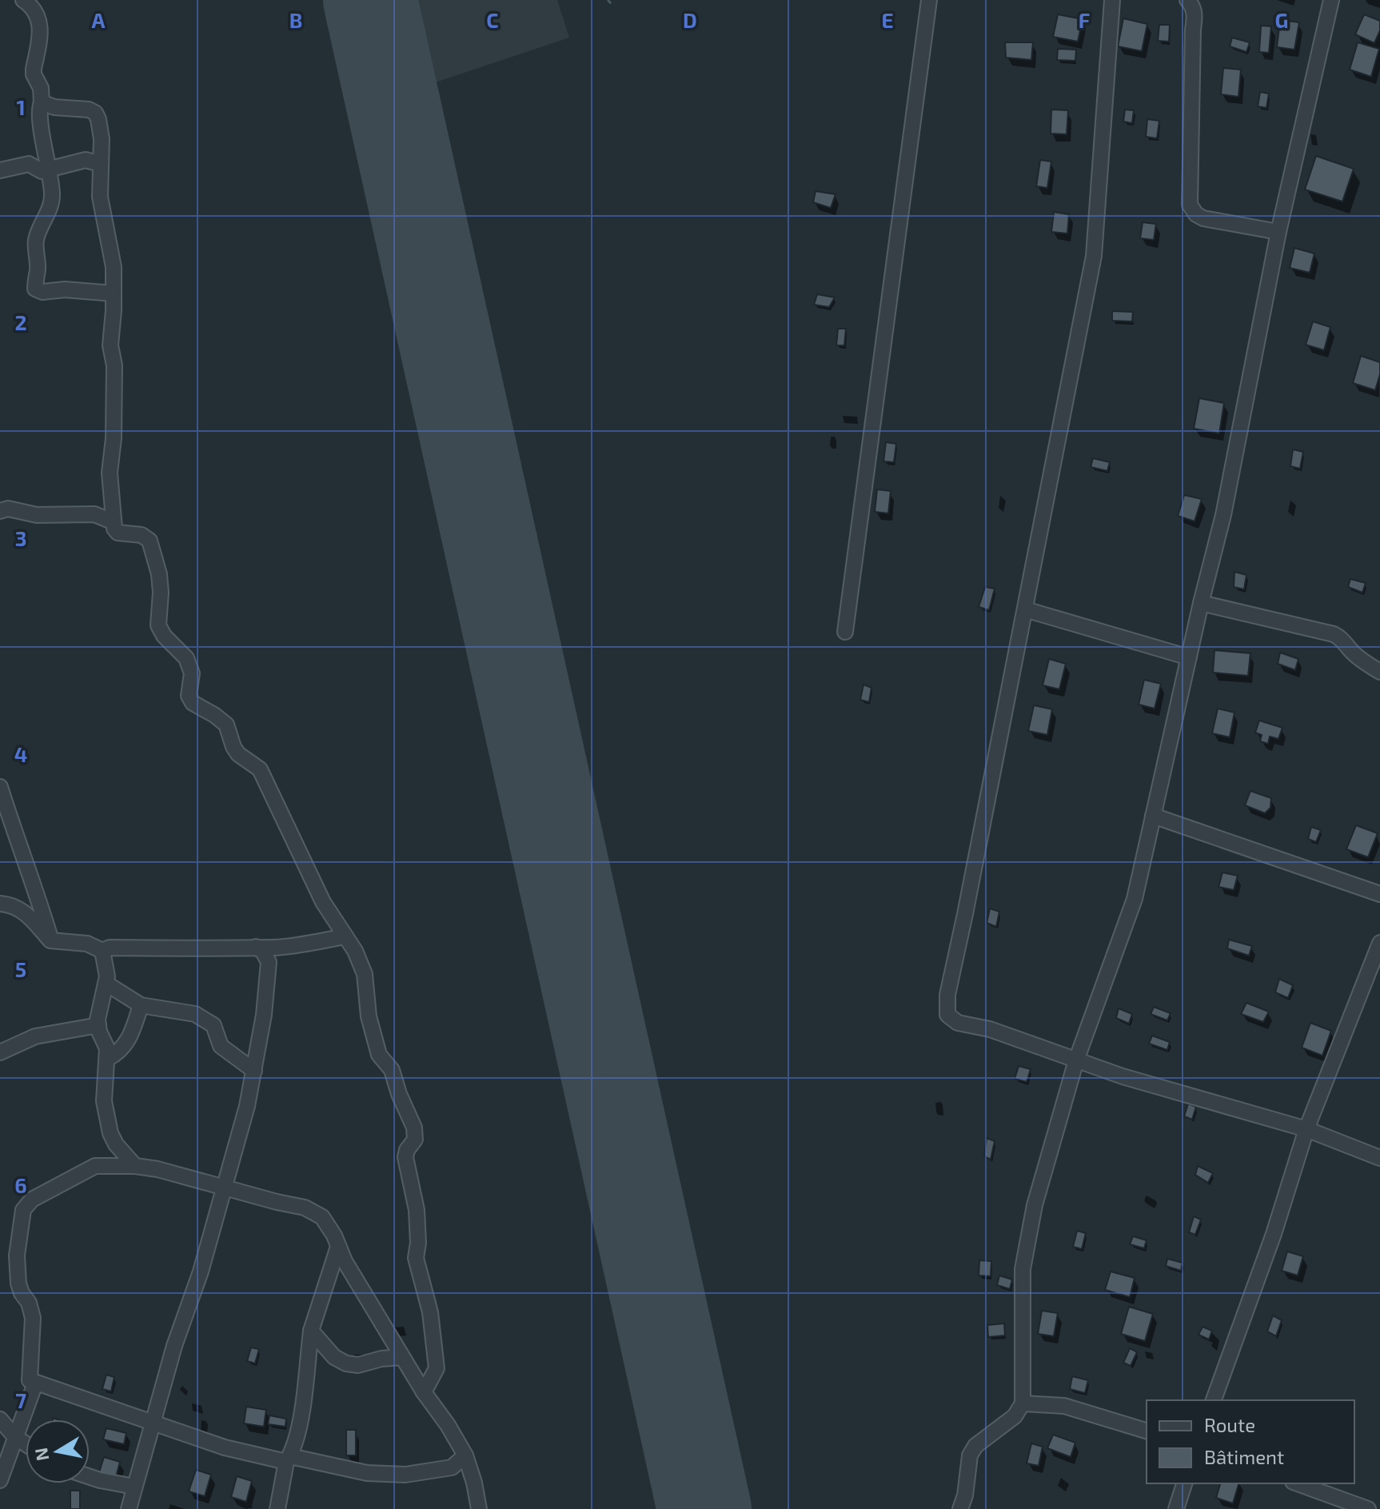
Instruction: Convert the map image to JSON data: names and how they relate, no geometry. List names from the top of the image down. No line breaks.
{"legend":["Route","Bâtiment"],"north":"left","grid":{"columns":["A","B","C","D","E","F","G"],"rows":["1","2","3","4","5","6","7"]}}
